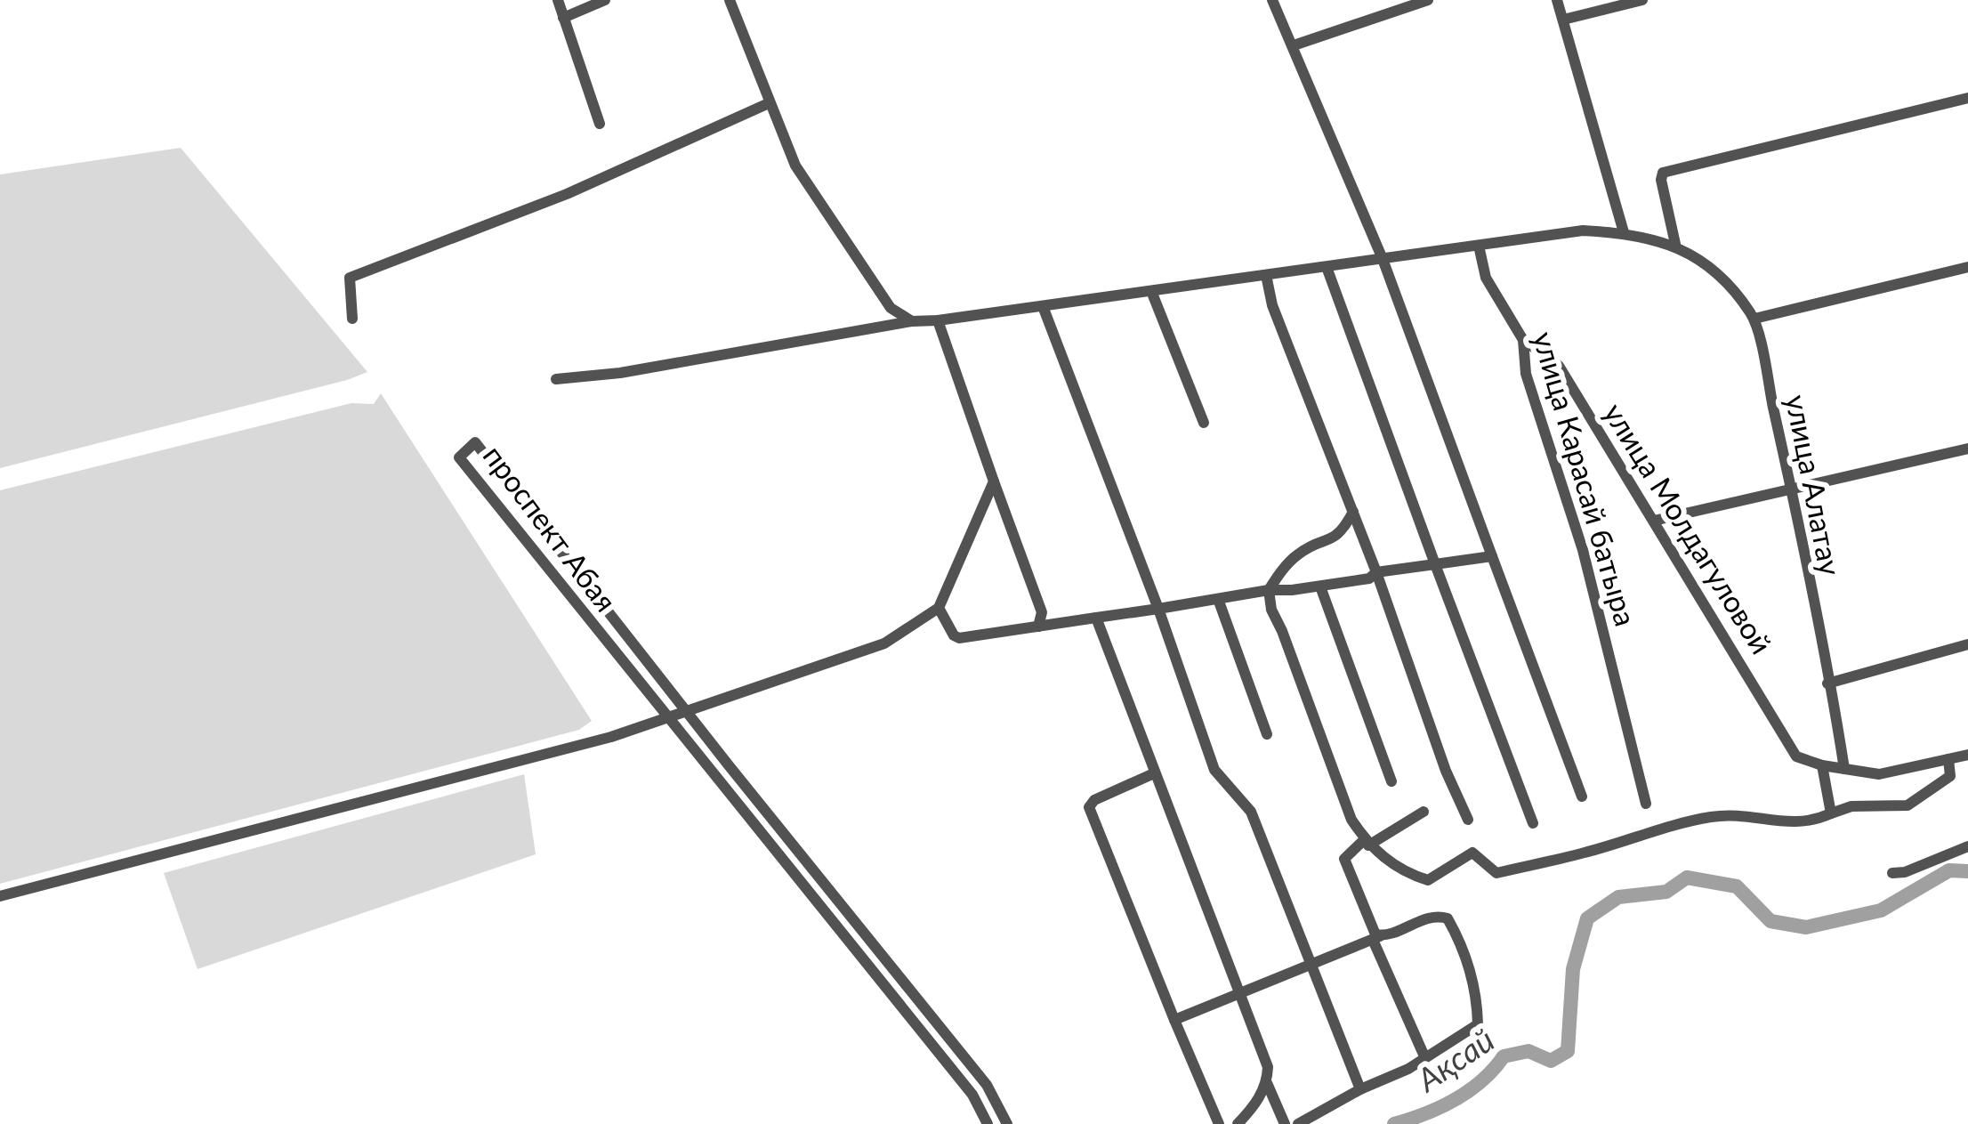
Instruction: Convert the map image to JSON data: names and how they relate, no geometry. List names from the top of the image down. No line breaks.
{"streets":{"street":["улица Карасай батыра","улица Алатау","проспект Абая","улица Молдагуловой"]},"crossings":[["улица Карасай батыра","улица Молдагуловой"]],"water":["Ақсай"]}
